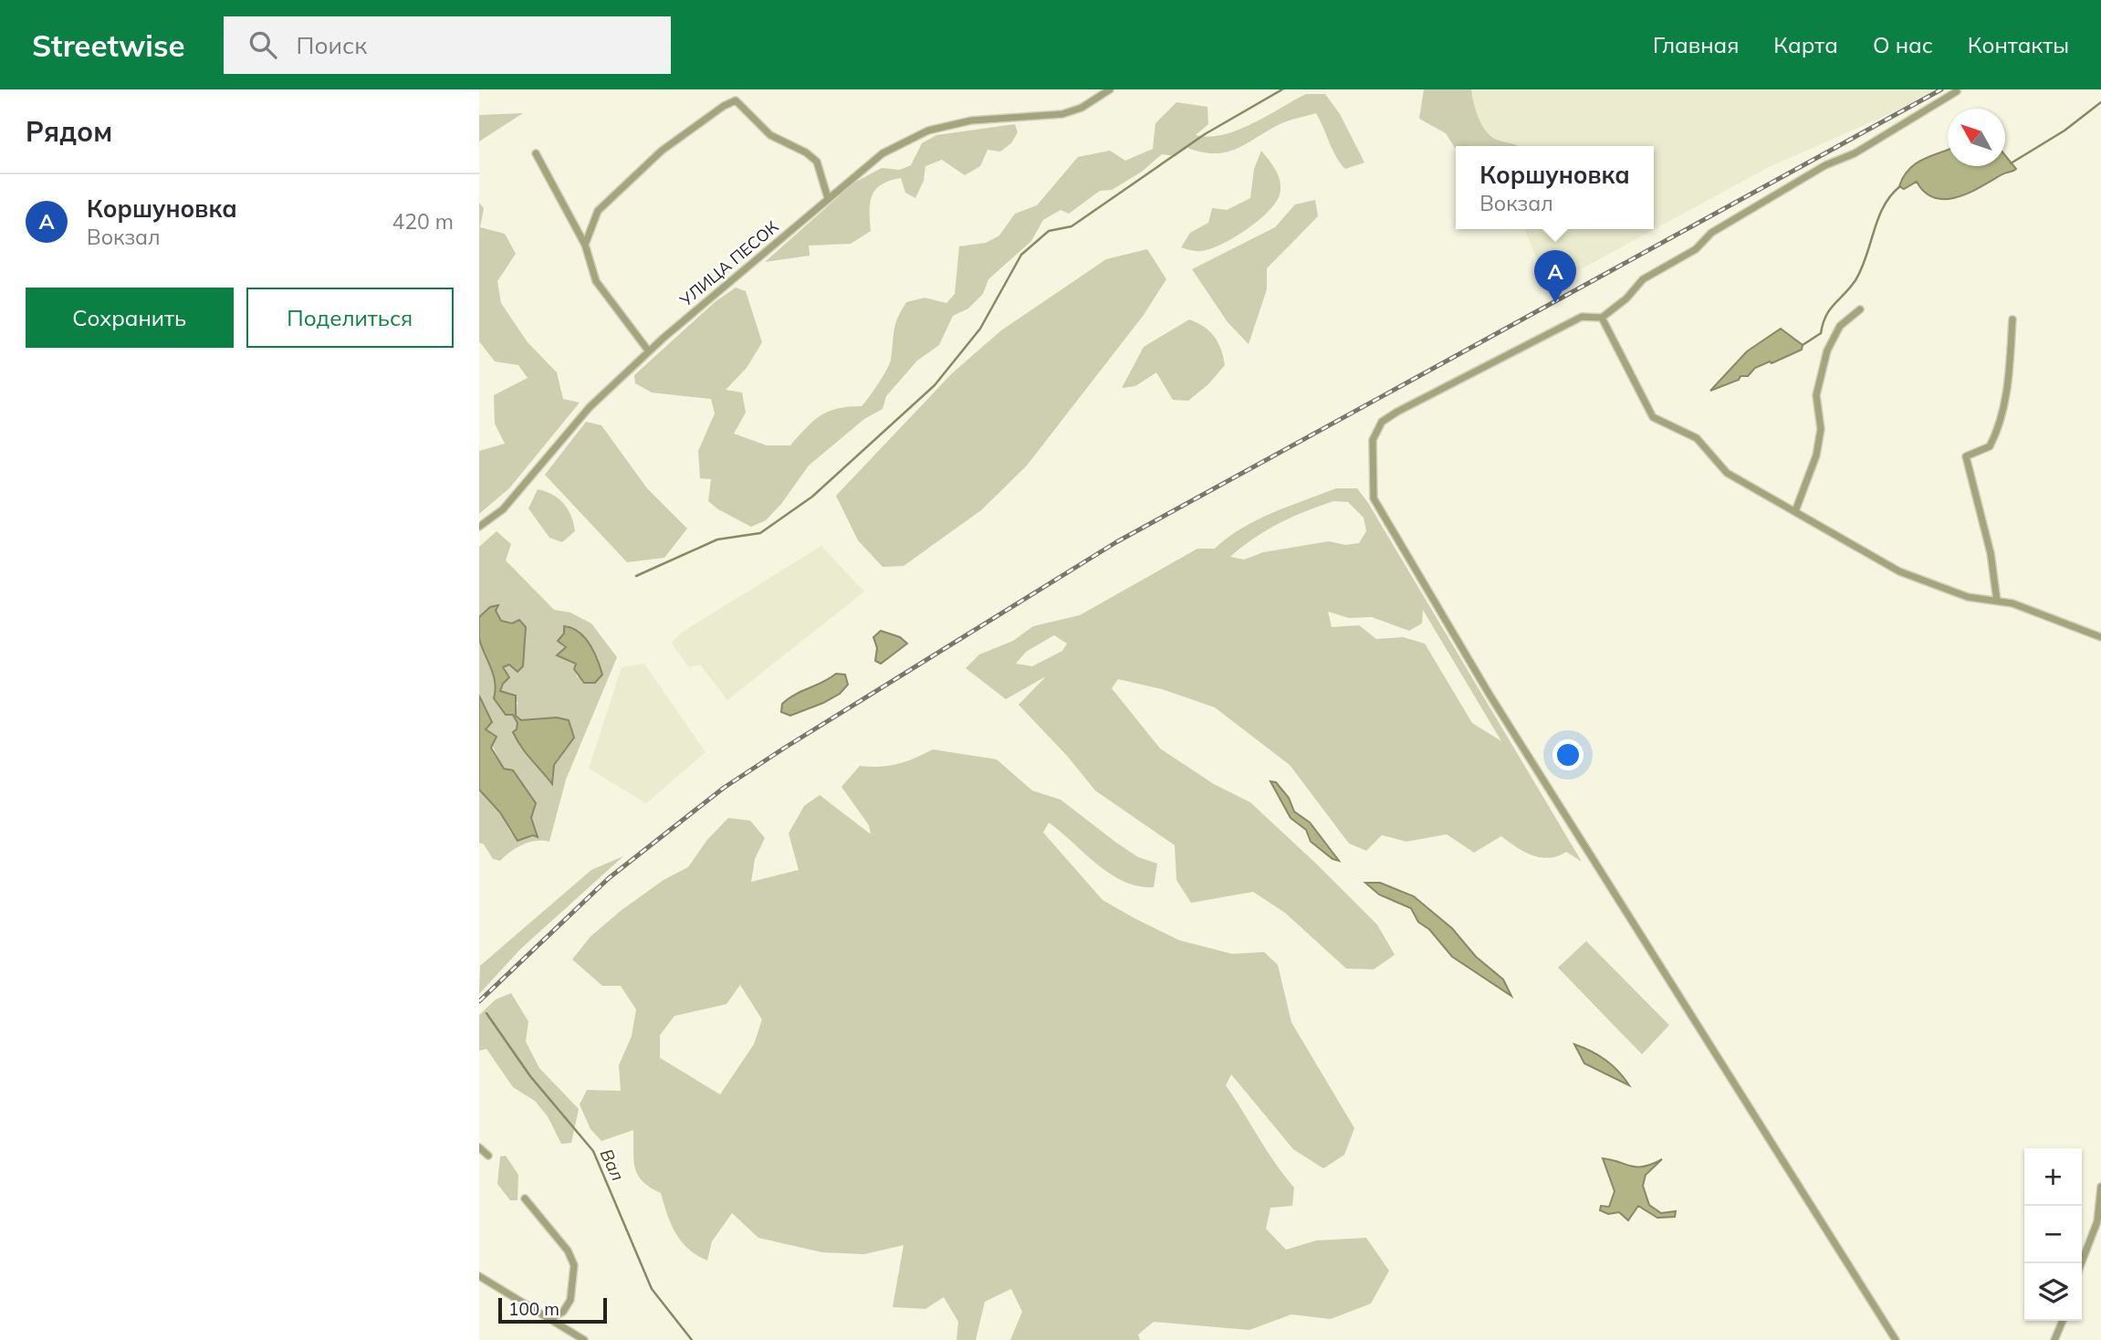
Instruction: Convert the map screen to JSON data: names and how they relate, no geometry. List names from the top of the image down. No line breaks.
{"streets":{"street":["УЛИЦА ПЕСОК"]},"water":["Вал"],"scale_bar":"100 m","north":"top left","page":{"header":"Streetwise","search":"Поиск","nav":["Главная","Карта","О нас","Контакты"],"heading":"Рядом","popup":["Коршуновка","Вокзал"],"list":[{"mark":"A","name":"Коршуновка","note":"Вокзал","value":"420 m"}],"pins":"A","buttons":["Сохранить","Поделиться"],"map_buttons":["+","−"],"scale":"100 m"}}
